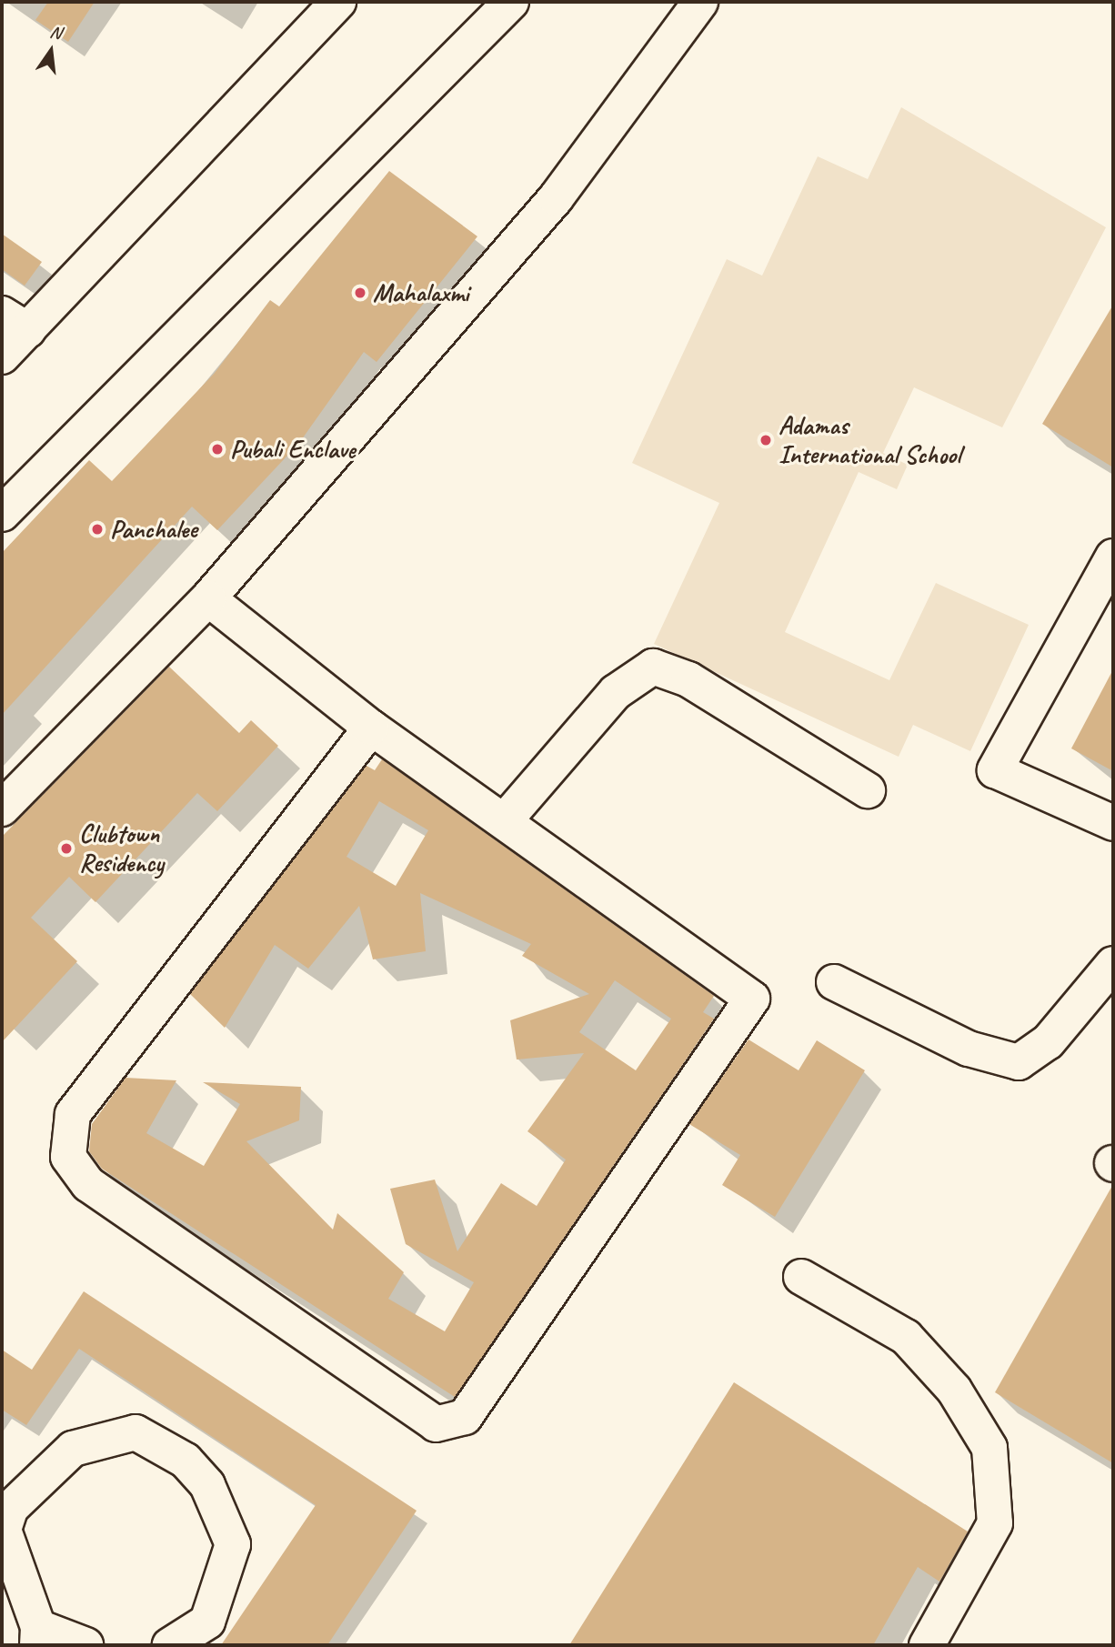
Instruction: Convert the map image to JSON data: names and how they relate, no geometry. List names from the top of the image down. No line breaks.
{"places":["Mahalaxmi","Adamas International School","Pubali Enclave","Panchalee","Clubtown Residency"],"north":"top"}
